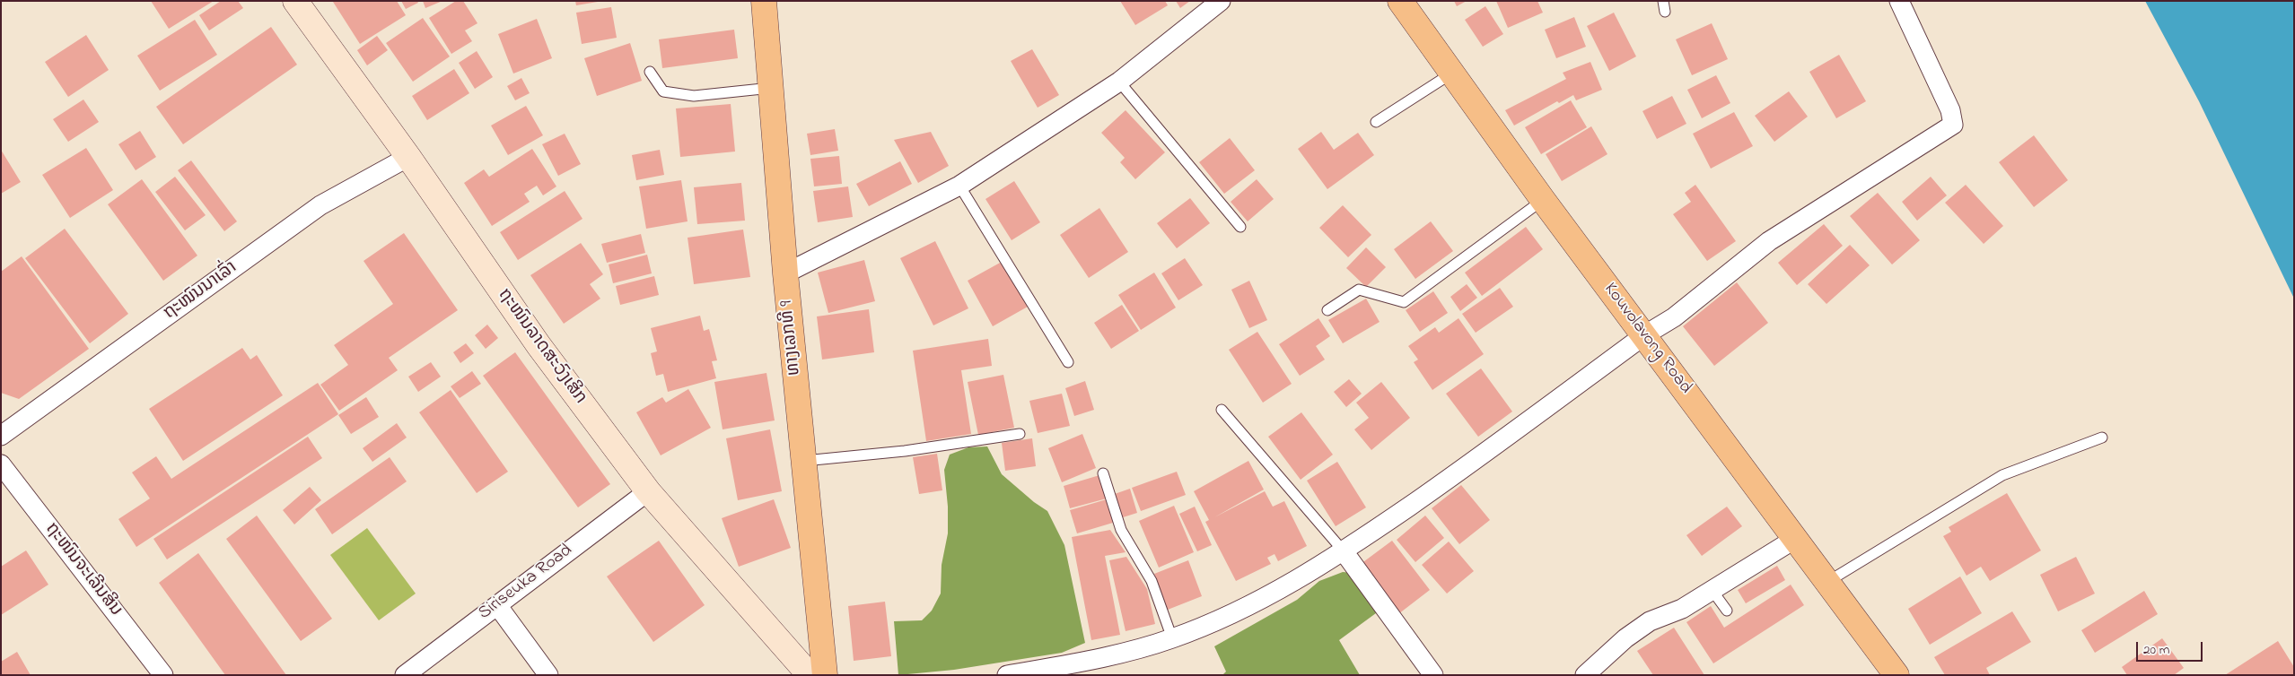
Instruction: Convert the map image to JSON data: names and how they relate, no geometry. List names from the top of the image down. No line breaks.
{"streets":{"main road":["ທາງເລກທີ 9","Kouvolavong Road"],"street":["ຖະໜົນນາເລົ່າ","ຖະໜົນລາດສະວົງເສິກ","ຖະໜົນຈະເລີນສິນ","Siriseuka Road"]},"crossings":[["ຖະໜົນນາເລົ່າ","ຖະໜົນລາດສະວົງເສິກ"],["ຖະໜົນລາດສະວົງເສິກ","Siriseuka Road"]],"scale_bar":"20 m"}
